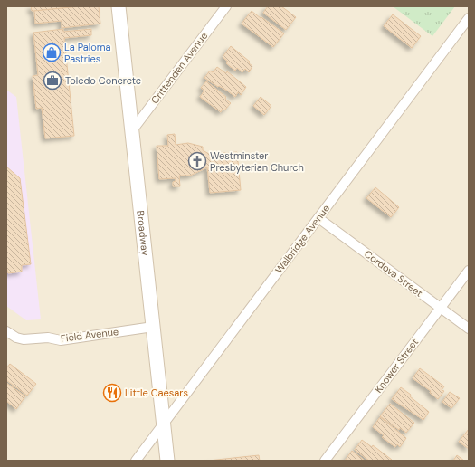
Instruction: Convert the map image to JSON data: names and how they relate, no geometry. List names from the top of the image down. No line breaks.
{"streets":{"street":["Crittenden Avenue","Broadway","Walbridge Avenue","Cordova Street","Field Avenue","Knower Street"]},"crossings":[["Crittenden Avenue","Broadway"],["Broadway","Walbridge Avenue"],["Broadway","Field Avenue"],["Walbridge Avenue","Cordova Street"],["Cordova Street","Knower Street"]],"places":{"shop":["La Paloma Pastries"],"office":["Toledo Concrete"],"church":["Westminster Presbyterian Church"],"restaurant":["Little Caesars"]}}
